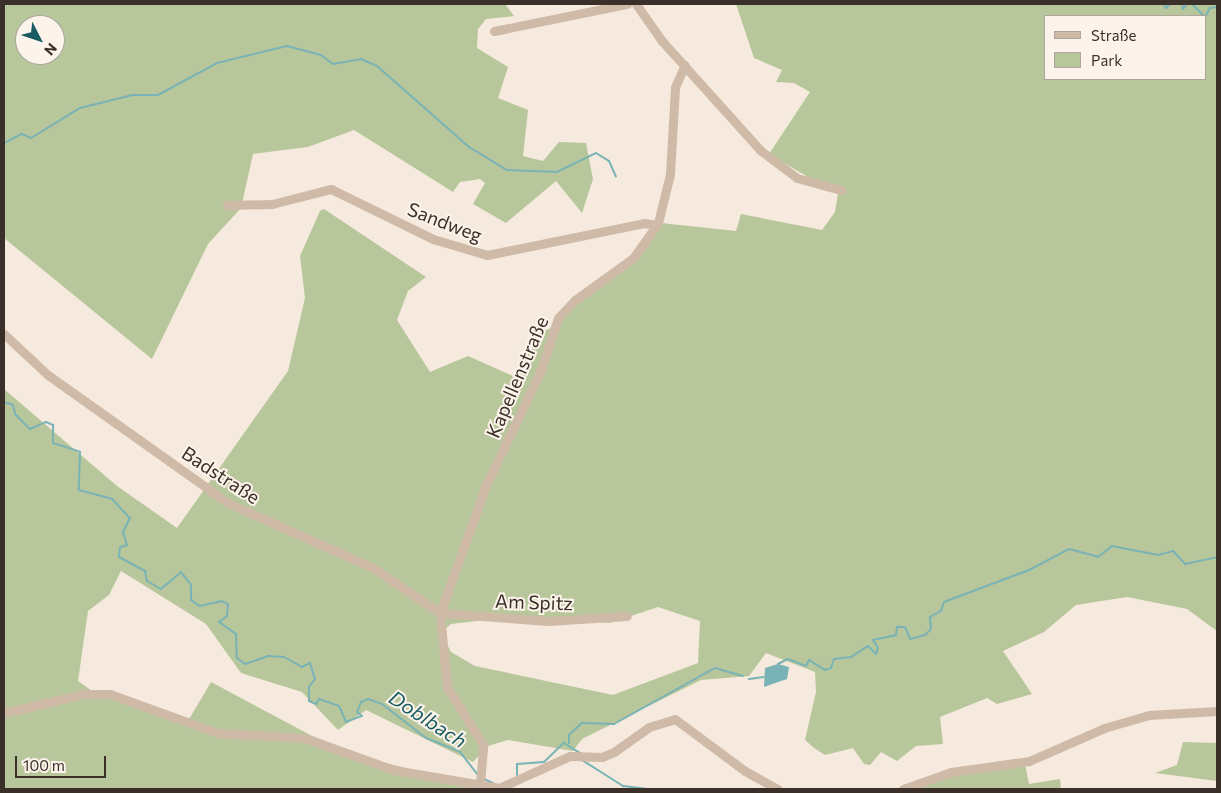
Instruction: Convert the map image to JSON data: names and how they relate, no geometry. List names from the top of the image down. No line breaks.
{"streets":{"street":["Sandweg","Kapellenstraße","Badstraße","Am Spitz"]},"crossings":[["Sandweg","Kapellenstraße"],["Kapellenstraße","Badstraße"],["Kapellenstraße","Am Spitz"],["Badstraße","Am Spitz"]],"water":["Doblbach"],"legend":["Straße","Park"],"scale_bar":"100 m","north":"bottom right"}
